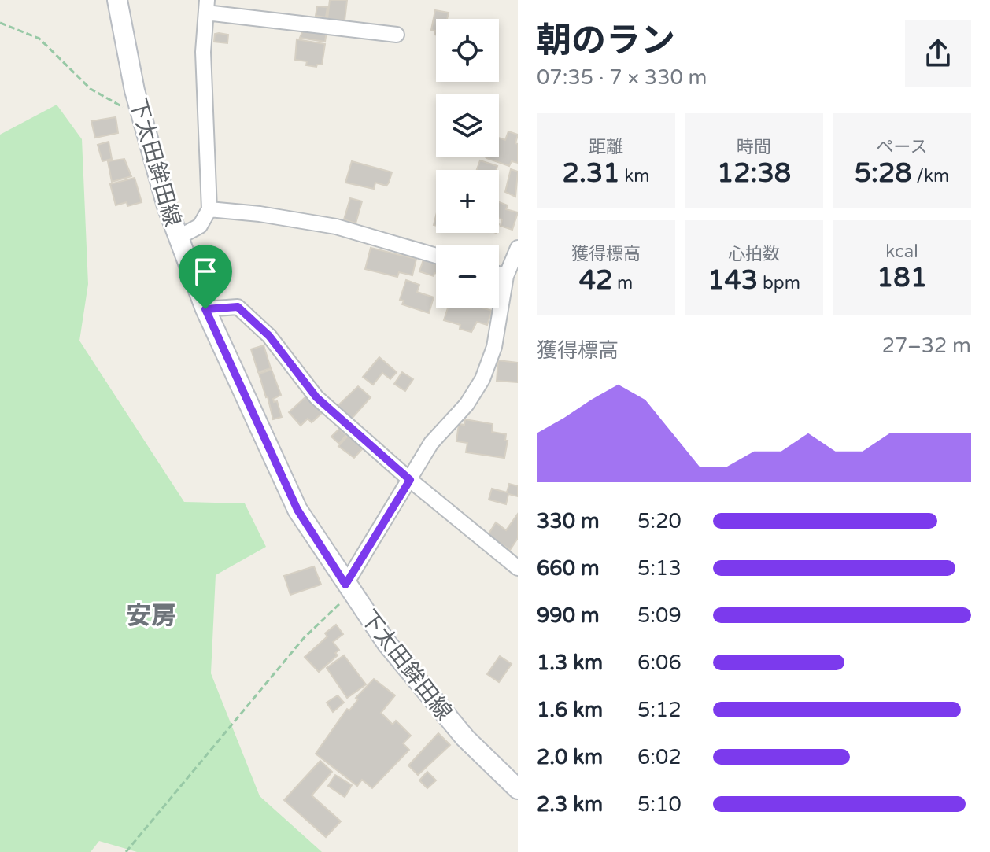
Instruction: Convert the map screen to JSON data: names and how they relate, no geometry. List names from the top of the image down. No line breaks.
{"streets":{"main road":["下太田鉾田線"]},"districts":["安房"],"page":{"heading":["朝のラン","07:35 · 7 × 330 m"],"map_buttons":["+","−"],"stats":[["距離","2.31 km"],["時間","12:38"],["ペース","5:28 /km"],["獲得標高","42 m"],["心拍数","143 bpm"],["kcal","181"]],"chart":["獲得標高","27–32 m"],"list":[{"name":"330 m","note":"5:20"},{"name":"660 m","note":"5:13"},{"name":"990 m","note":"5:09"},{"name":"1.3 km","note":"6:06"},{"name":"1.6 km","note":"5:12"},{"name":"2.0 km","note":"6:02"},{"name":"2.3 km","note":"5:10"}]}}
